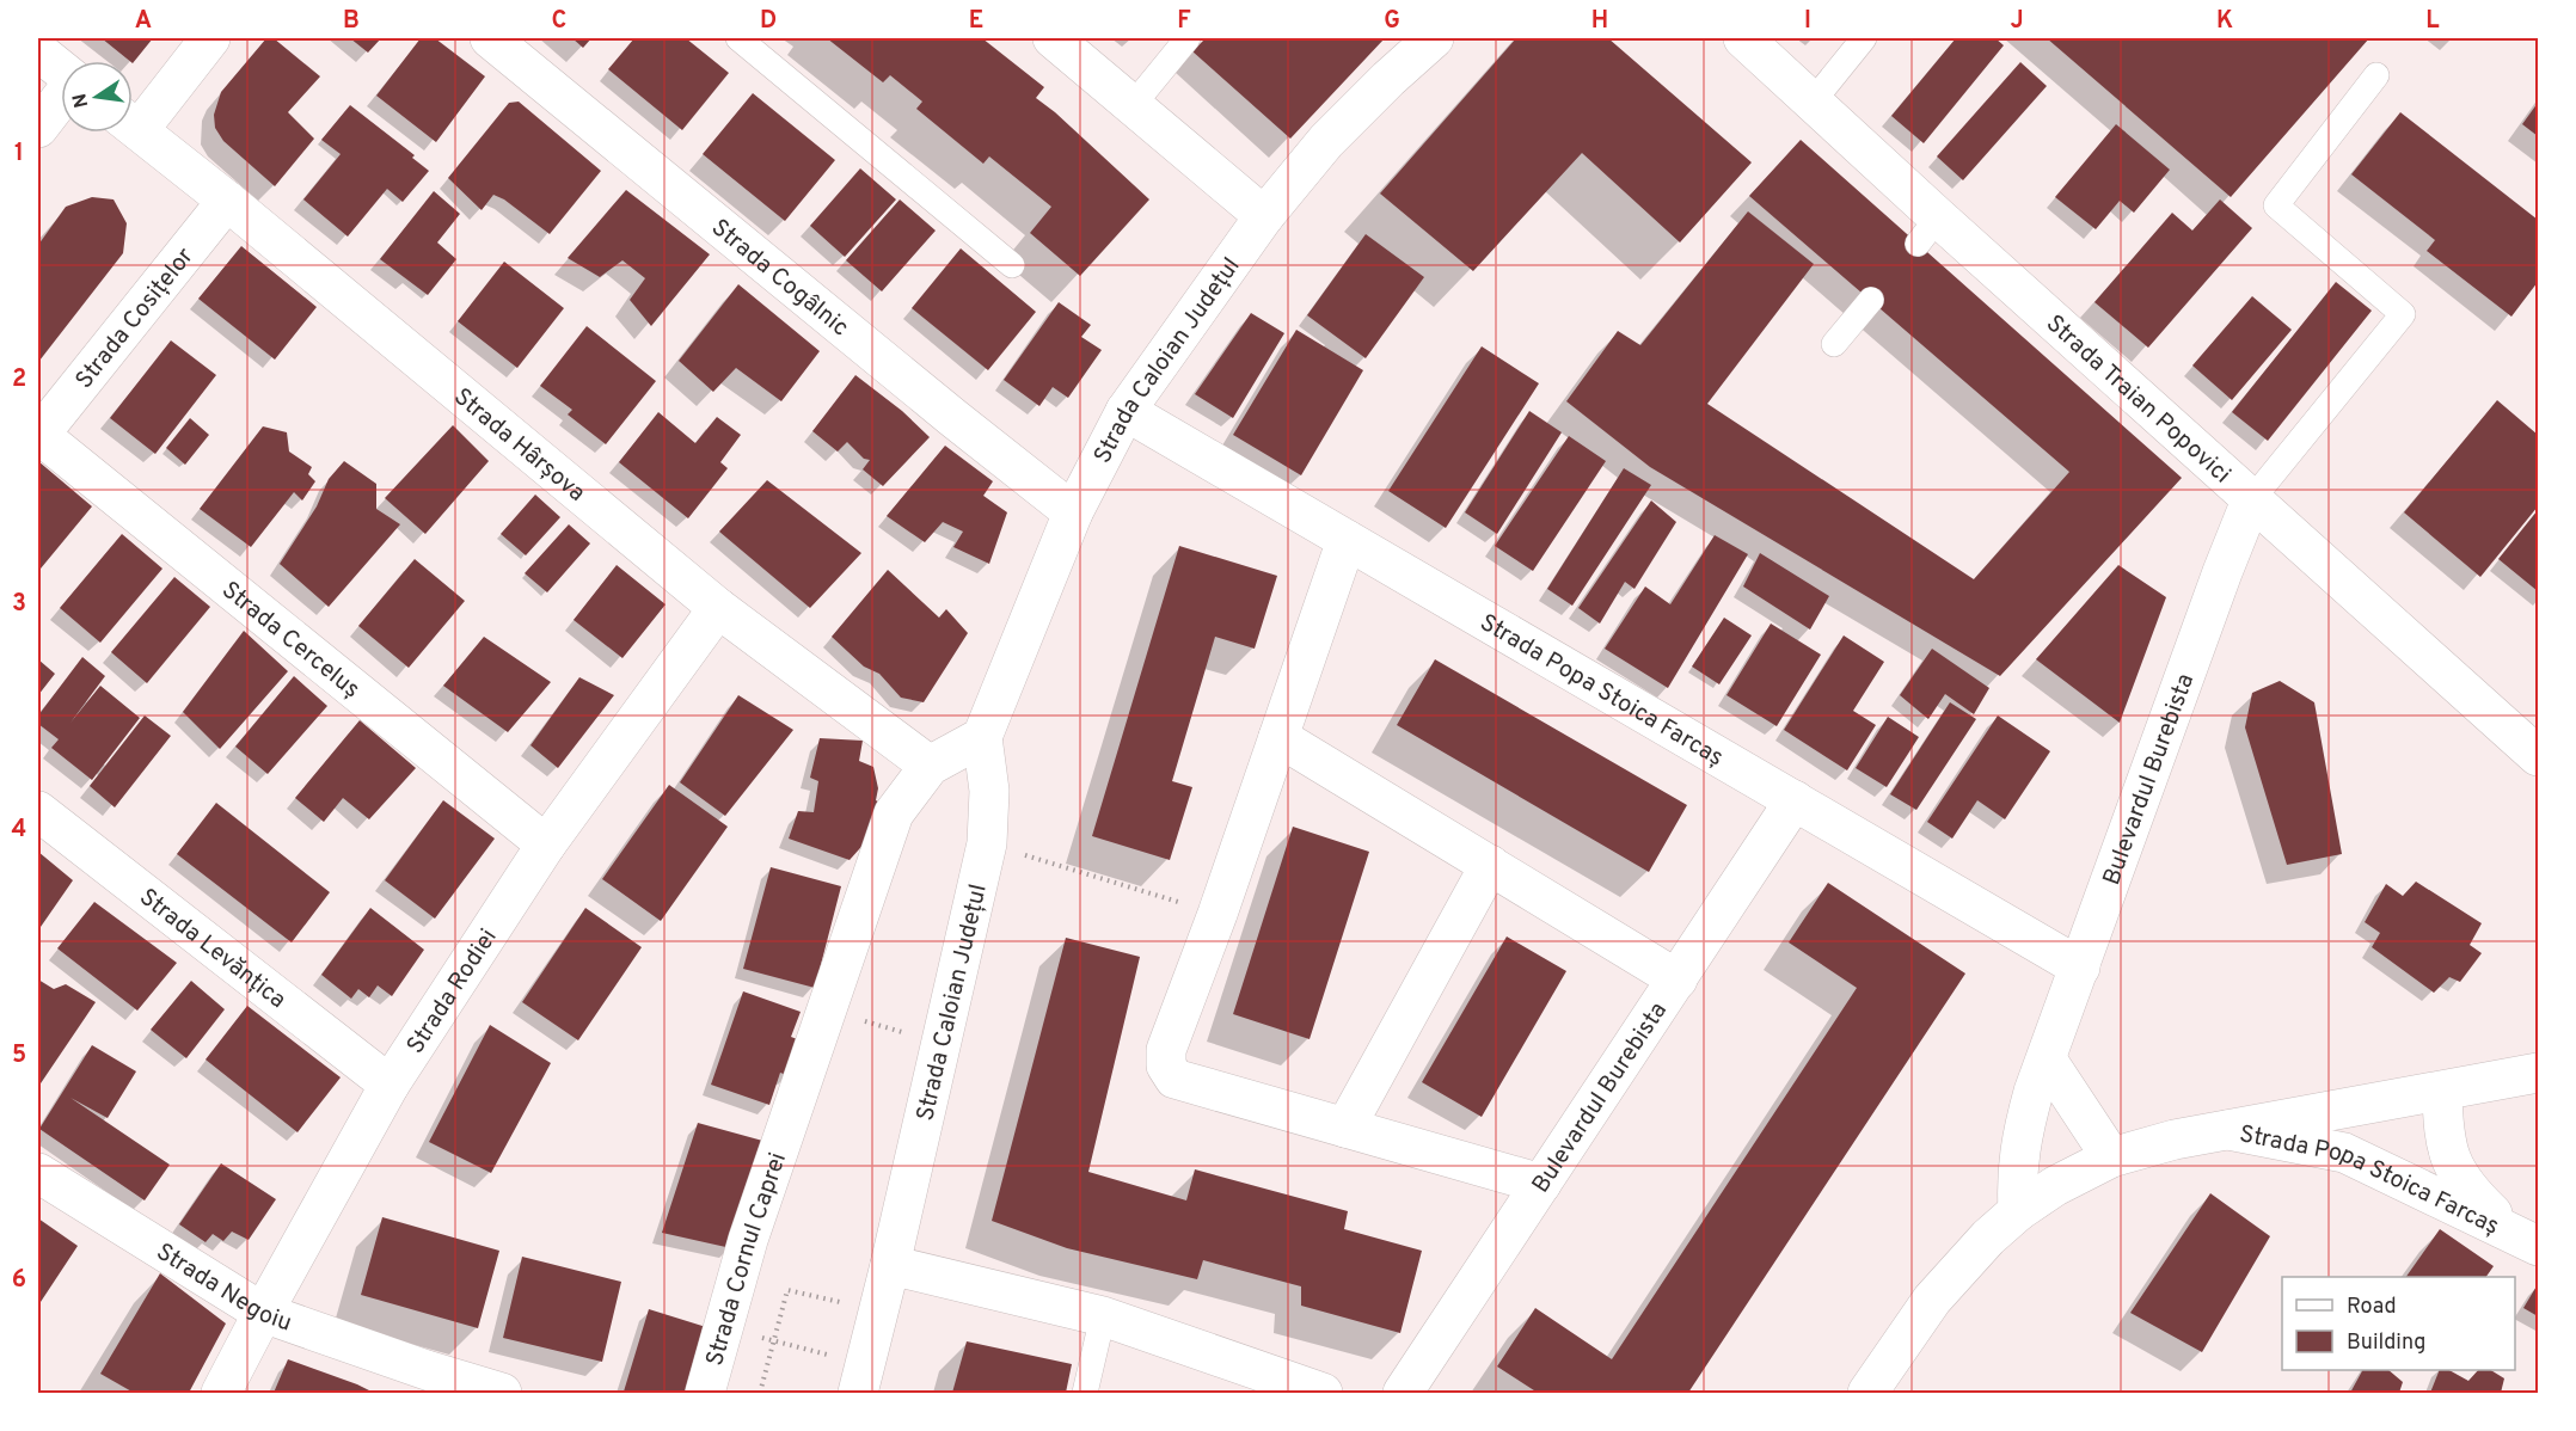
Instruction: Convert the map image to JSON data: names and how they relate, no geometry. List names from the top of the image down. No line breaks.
{"streets":{"street":["Strada Cogâlnic","Strada Cosițelor","Strada Caloian Județul","Strada Traian Popovici","Strada Hârșova","Strada Cerceluș","Strada Popa Stoica Farcaș","Bulevardul Burebista","Strada Levănțica","Strada Rodiei","Strada Cornul Caprei","Strada Negoiu"]},"crossings":[["Strada Cogâlnic","Strada Caloian Județul"],["Strada Cosițelor","Strada Hârșova"],["Strada Cosițelor","Strada Cerceluș"],["Strada Caloian Județul","Strada Popa Stoica Farcaș"],["Strada Traian Popovici","Bulevardul Burebista"],["Strada Hârșova","Strada Rodiei"],["Strada Cerceluș","Strada Rodiei"],["Strada Popa Stoica Farcaș","Bulevardul Burebista"],["Strada Levănțica","Strada Rodiei"],["Strada Rodiei","Strada Negoiu"]],"legend":["Road","Building"],"north":"left","grid":{"columns":["A","B","C","D","E","F","G","H","I","J","K","L"],"rows":["1","2","3","4","5","6"]}}
